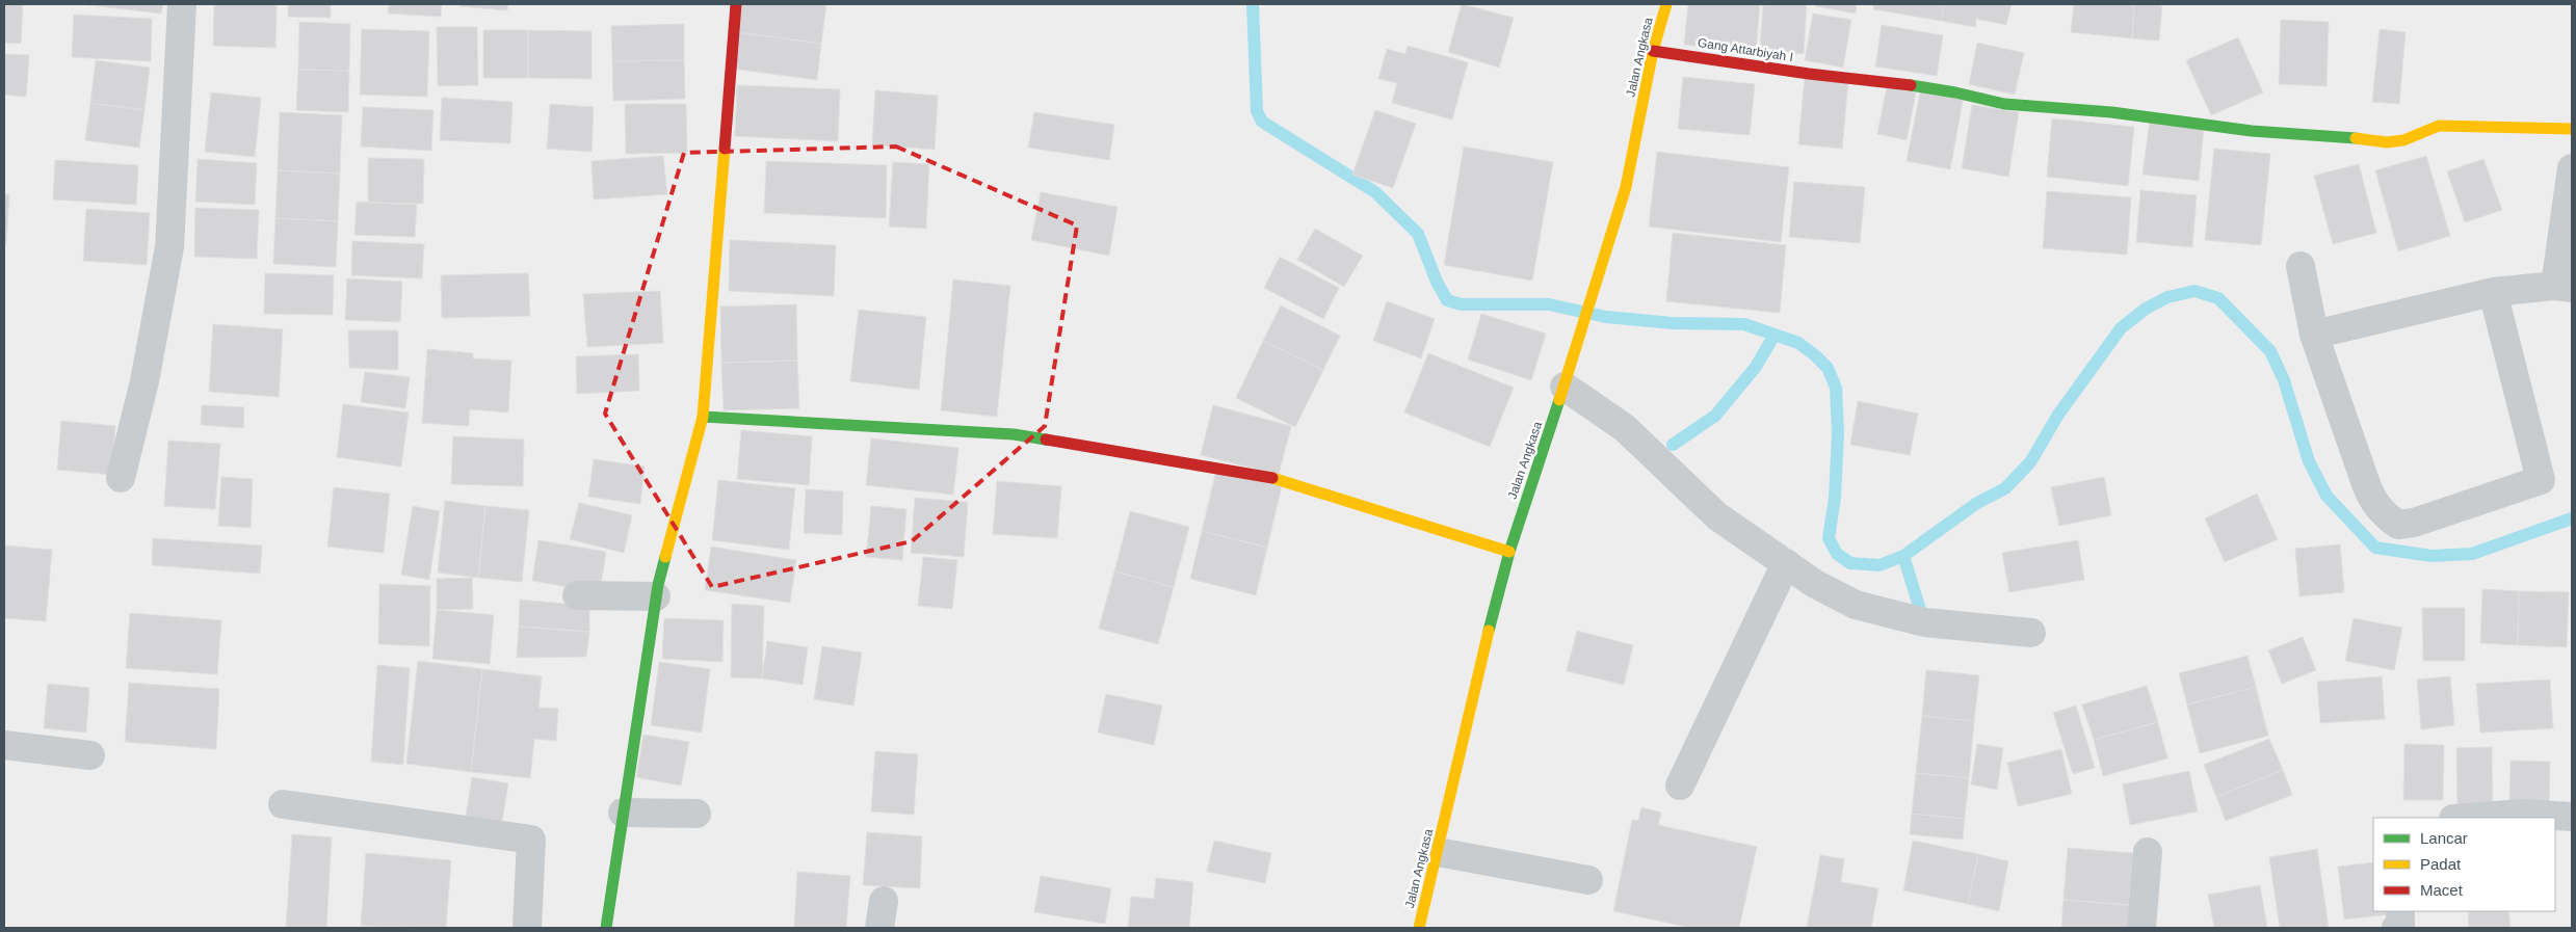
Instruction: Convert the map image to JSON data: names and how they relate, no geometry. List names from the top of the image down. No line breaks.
{"streets":{"street":["Gang Attarbiyah I","Jalan Angkasa"]},"crossings":[["Gang Attarbiyah I","Jalan Angkasa"]],"legend":["Lancar","Padat","Macet"]}
